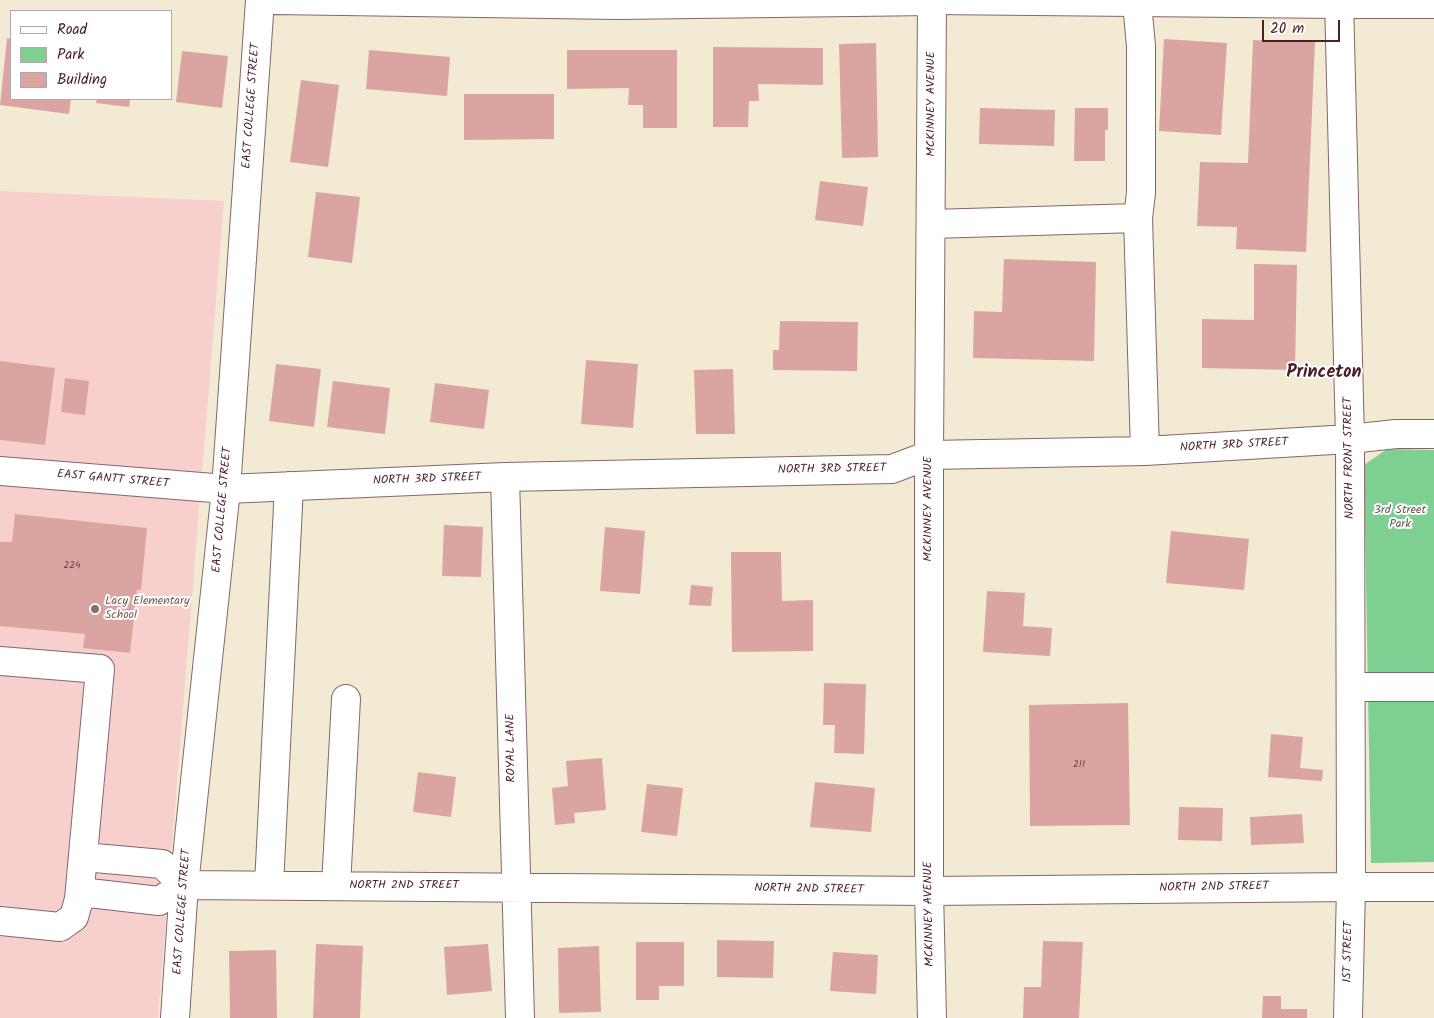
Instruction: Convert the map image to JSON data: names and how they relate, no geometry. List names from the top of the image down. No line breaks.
{"streets":{"street":["MCKINNEY AVENUE","EAST COLLEGE STREET","NORTH 3RD STREET","NORTH FRONT STREET","EAST GANTT STREET","ROYAL LANE","NORTH 2ND STREET","1ST STREET"]},"crossings":[["MCKINNEY AVENUE","NORTH 3RD STREET"],["MCKINNEY AVENUE","NORTH 2ND STREET"],["EAST COLLEGE STREET","NORTH 3RD STREET"],["EAST COLLEGE STREET","EAST GANTT STREET"],["EAST COLLEGE STREET","NORTH 2ND STREET"],["NORTH 3RD STREET","NORTH FRONT STREET"],["NORTH 3RD STREET","EAST GANTT STREET"],["NORTH 3RD STREET","ROYAL LANE"],["NORTH FRONT STREET","NORTH 2ND STREET"],["NORTH FRONT STREET","1ST STREET"],["ROYAL LANE","NORTH 2ND STREET"],["NORTH 2ND STREET","1ST STREET"]],"districts":["Princeton"],"parks":["3rd Street Park"],"places":["Lacy Elementary School"],"house_numbers":["224","211"],"legend":["Road","Park","Building"],"scale_bar":"20 m"}
